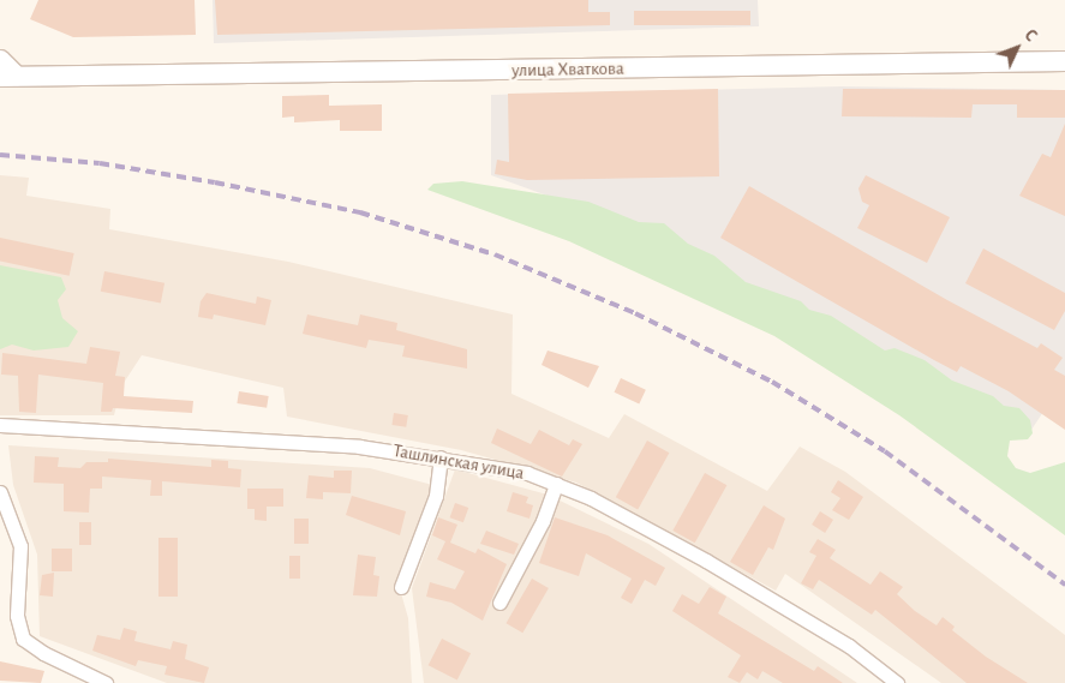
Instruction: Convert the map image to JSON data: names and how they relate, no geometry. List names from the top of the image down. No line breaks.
{"streets":{"main road":["улица Хваткова"],"street":["Ташлинская улица"]},"north":"top right"}
